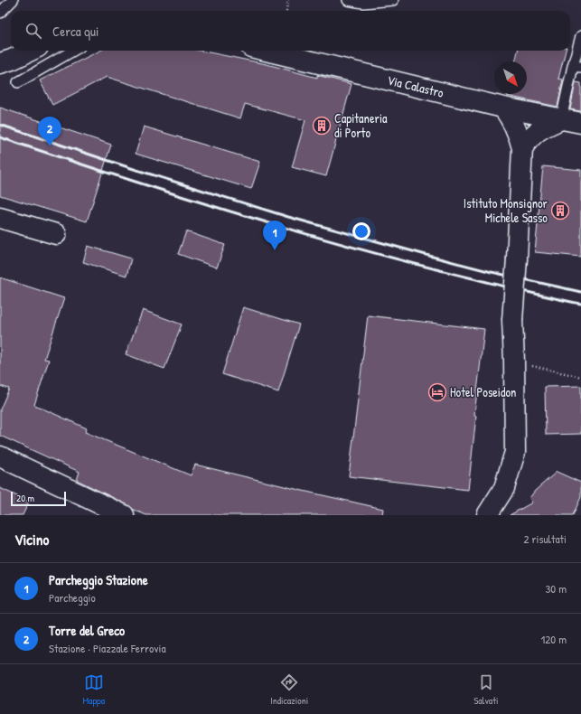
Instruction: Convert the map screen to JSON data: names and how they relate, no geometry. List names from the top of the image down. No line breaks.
{"streets":{"street":["Via Calastro"]},"places":{"building":["Capitaneria di Porto","Istituto Monsignor Michele Sasso"],"hotel":["Hotel Poseidon"]},"scale_bar":"20 m","north":"bottom right","page":{"search":"Cerca qui","pins":["2","1"],"scale":"20 m","heading":["Vicino","2 risultati"],"list":[{"mark":"1","name":"Parcheggio Stazione","note":"Parcheggio","value":"30 m"},{"mark":"2","name":"Torre del Greco","note":"Stazione · Piazzale Ferrovia","value":"120 m"}],"nav":["Mappa","Indicazioni","Salvati"]}}
